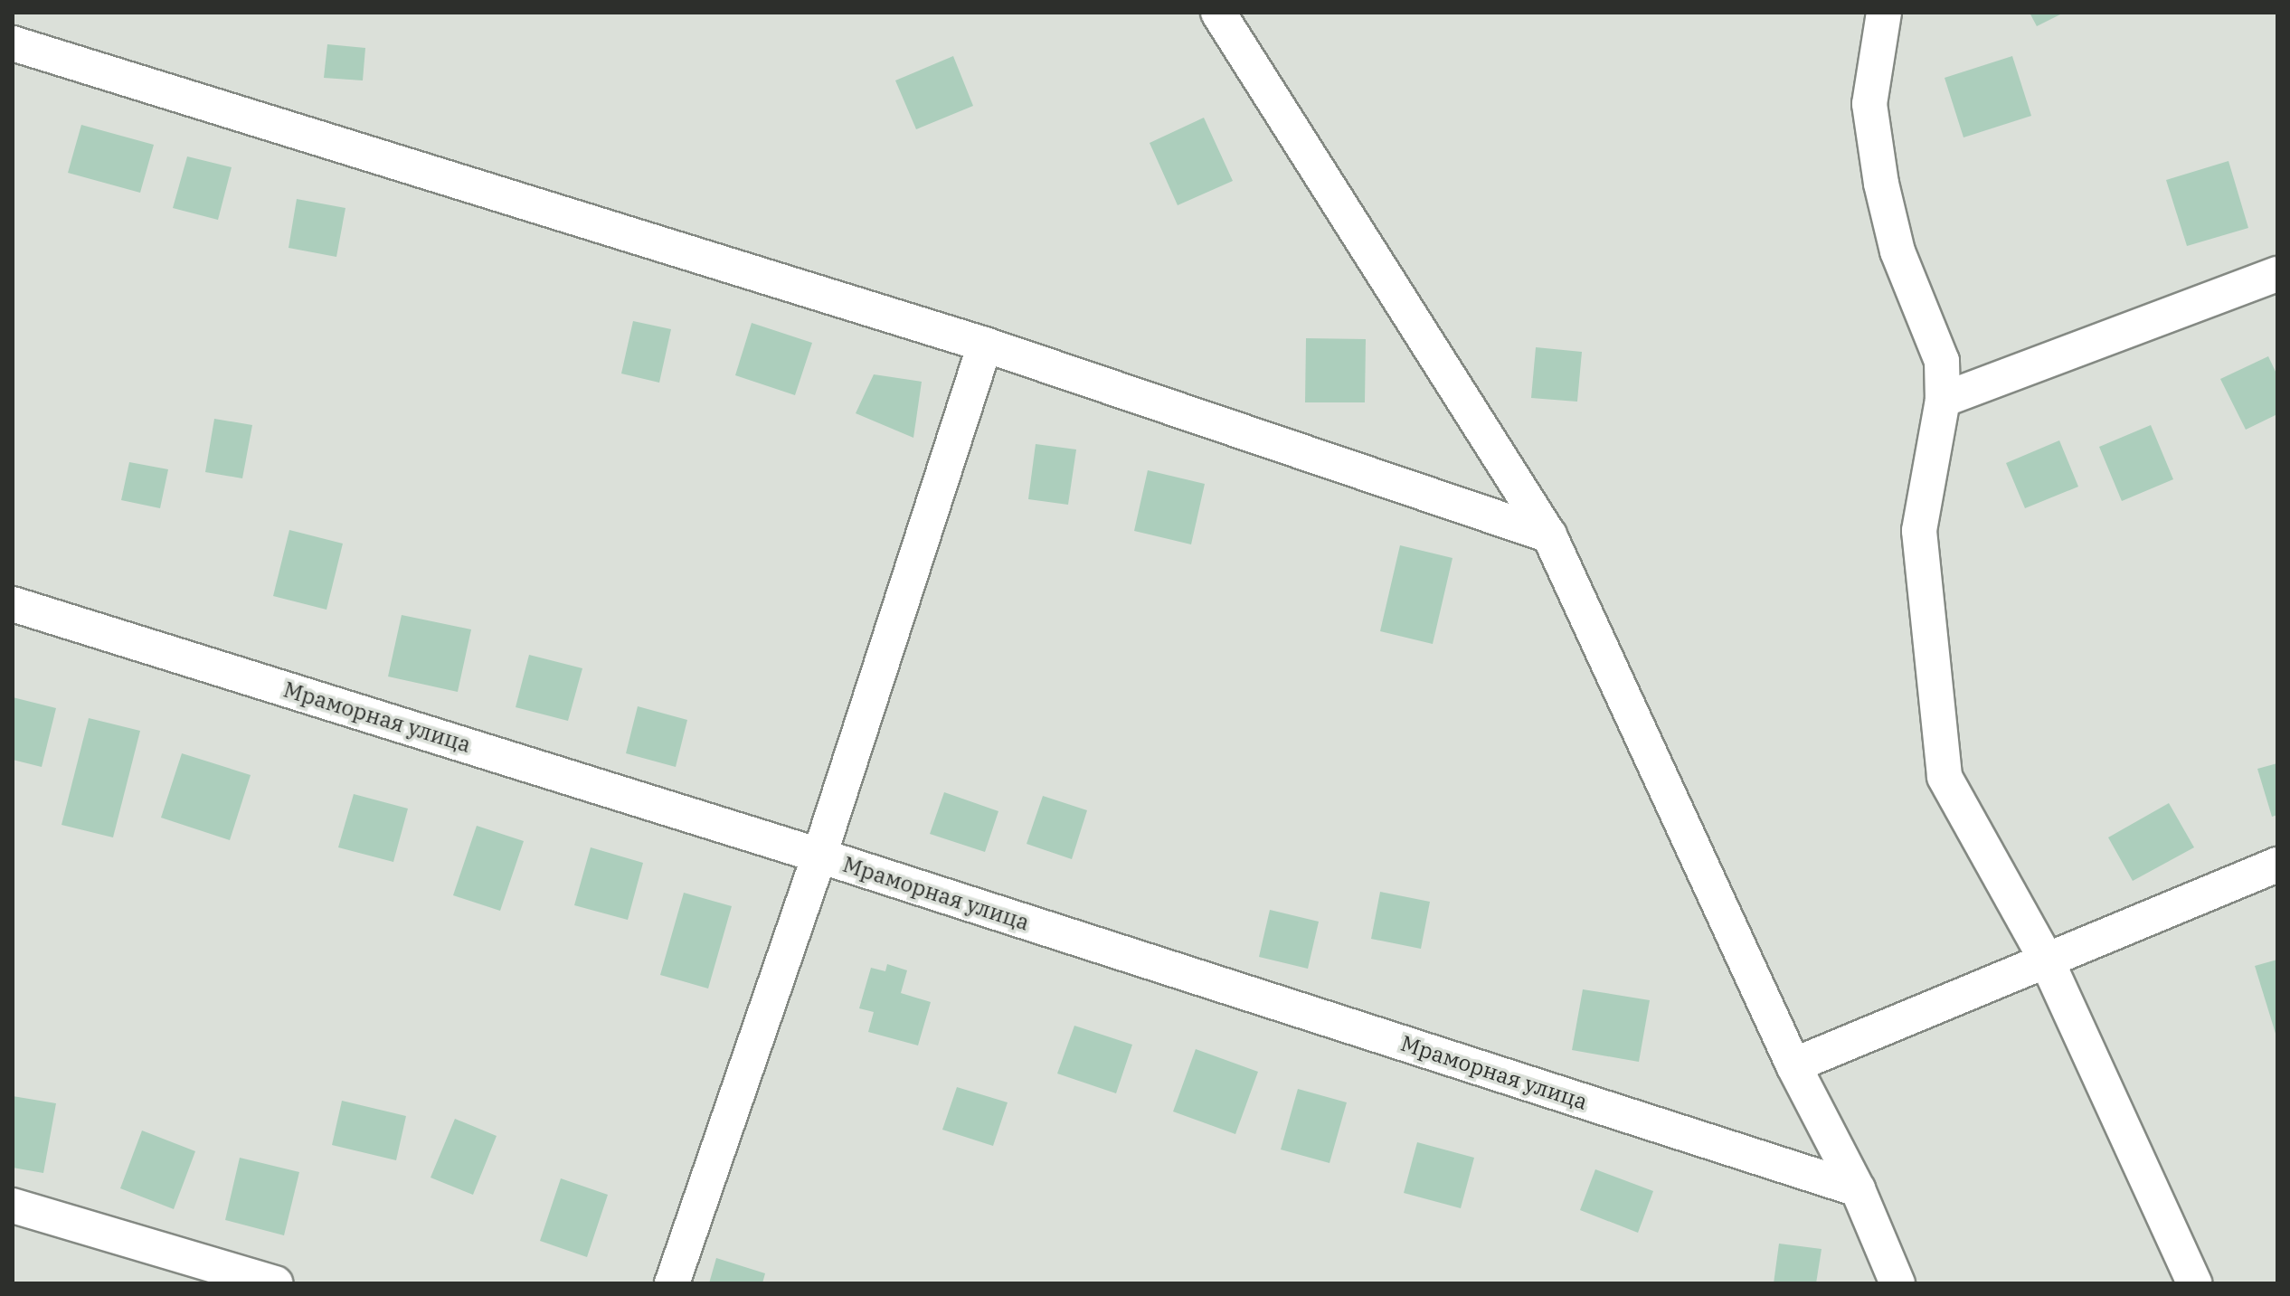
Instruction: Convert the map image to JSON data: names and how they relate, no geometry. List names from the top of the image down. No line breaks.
{"streets":{"street":["Мраморная улица"]}}
